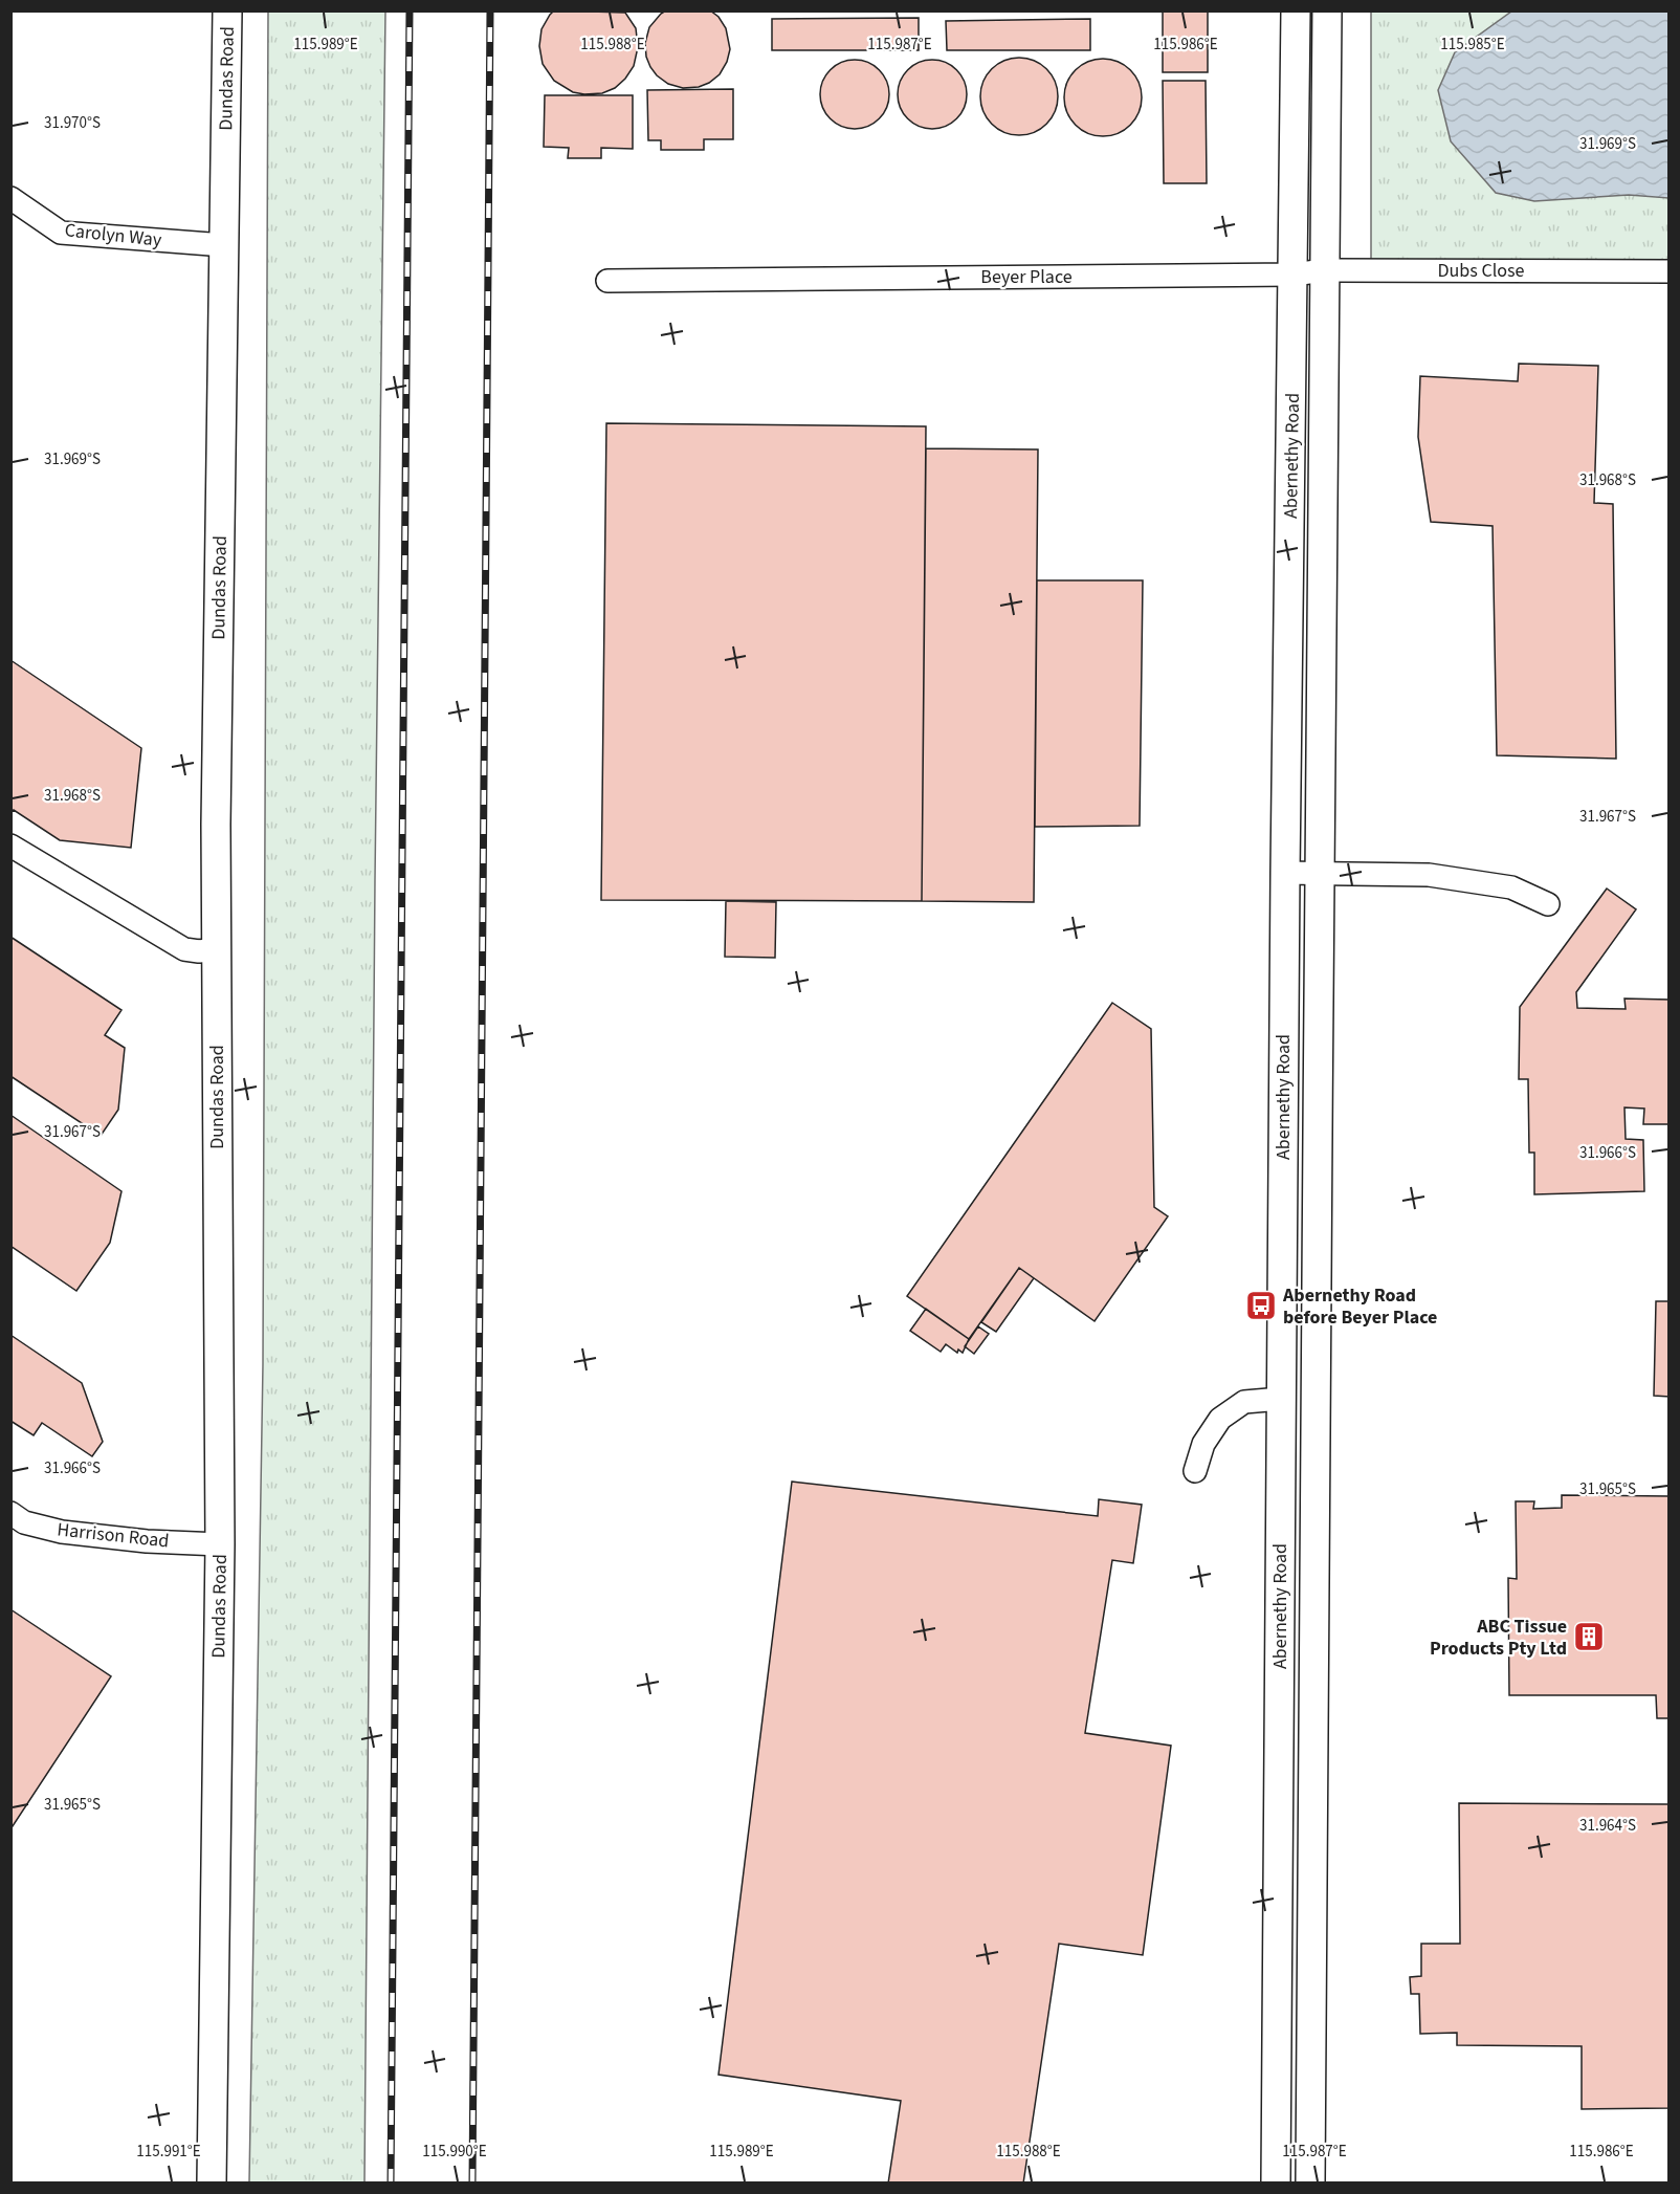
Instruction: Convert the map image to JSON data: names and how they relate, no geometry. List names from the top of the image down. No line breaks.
{"streets":{"main road":["Dundas Road","Abernethy Road"],"street":["Carolyn Way","Dubs Close","Beyer Place","Harrison Road"]},"crossings":[["Dundas Road","Carolyn Way"],["Dundas Road","Harrison Road"],["Dubs Close","Beyer Place"],["Dubs Close","Abernethy Road"],["Beyer Place","Abernethy Road"]],"places":{"bus stop":["Abernethy Road before Beyer Place"],"building":["ABC Tissue Products Pty Ltd"]},"coordinates":["115.989°E","115.988°E","115.987°E","115.986°E","115.985°E","31.970°S","31.969°S","31.968°S","31.967°S","31.966°S","31.965°S","31.964°S","115.991°E","115.990°E"]}
